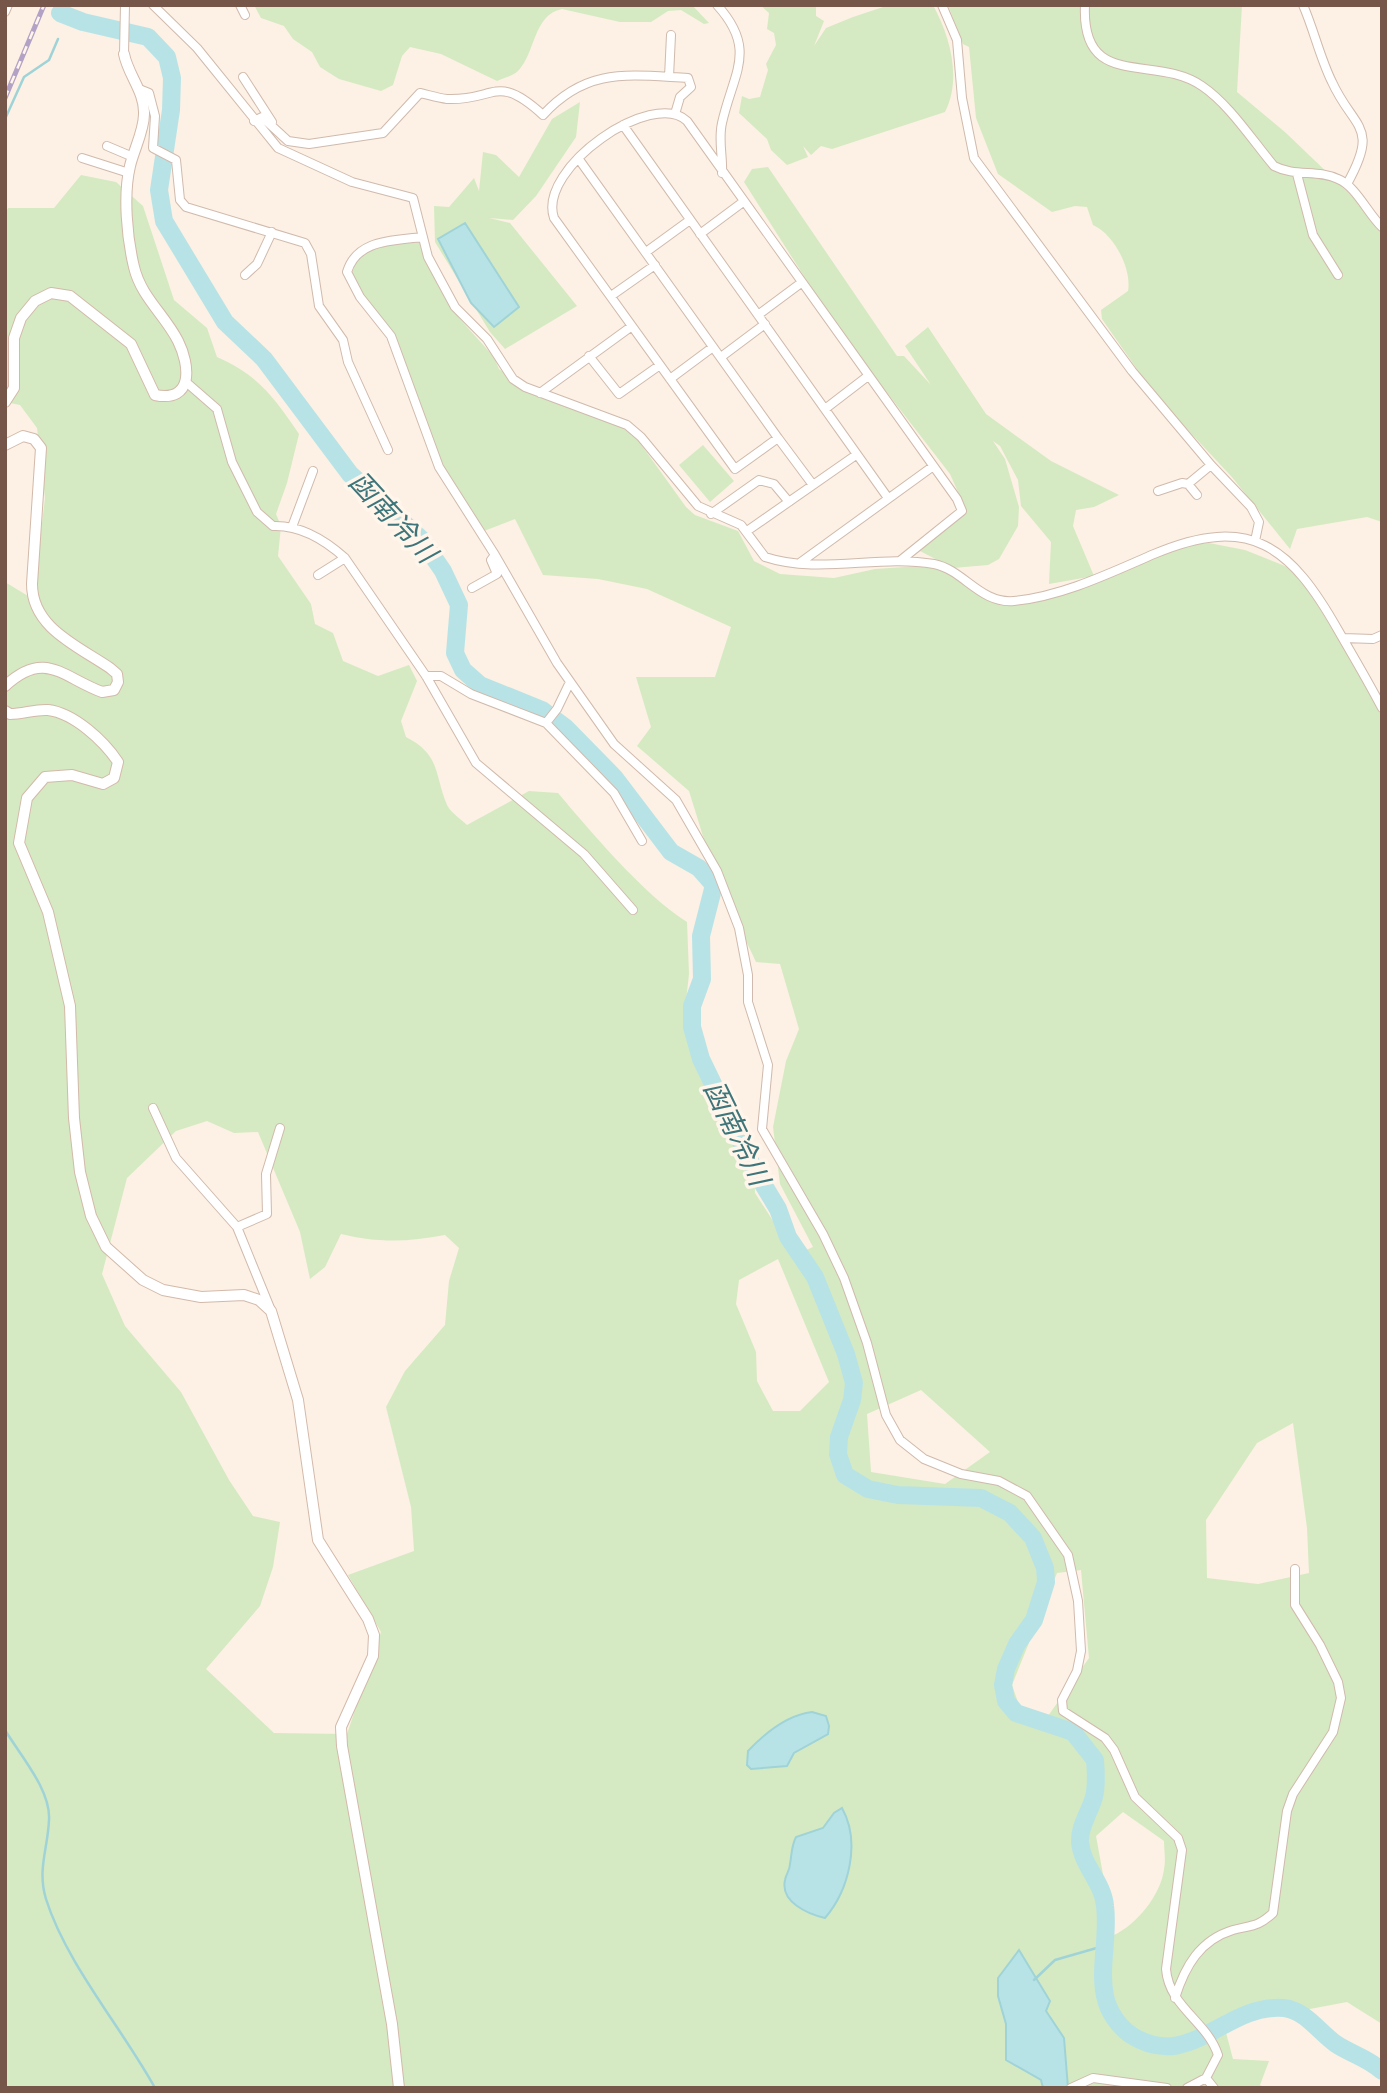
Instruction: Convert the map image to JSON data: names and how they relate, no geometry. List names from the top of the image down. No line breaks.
{"water":["函南冷川"]}
